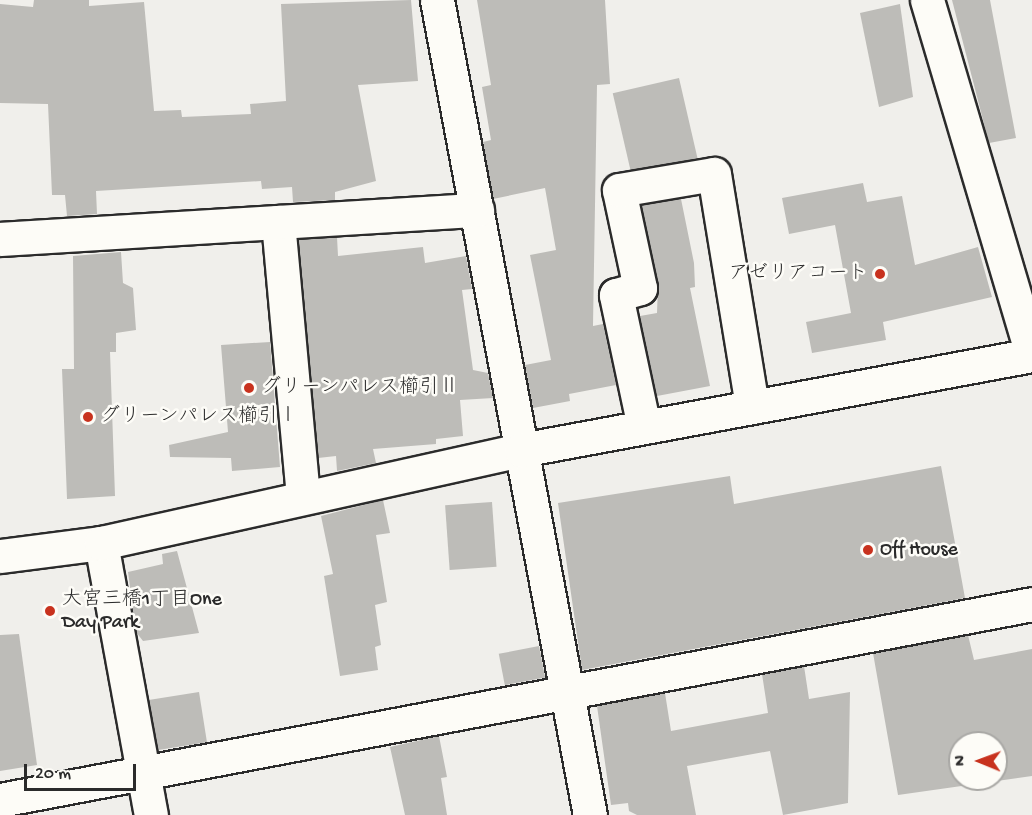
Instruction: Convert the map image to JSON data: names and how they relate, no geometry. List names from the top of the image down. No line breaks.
{"places":["アゼリアコート","グリーンパレス櫛引Ⅱ","グリーンパレス櫛引Ⅰ","Off House","大宮三橋1丁目One Day Park"],"scale_bar":"20 m","north":"left"}
